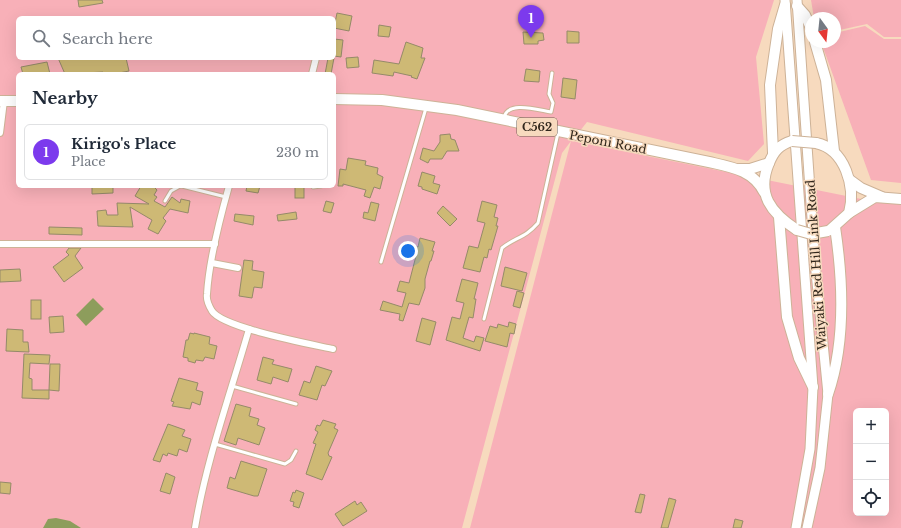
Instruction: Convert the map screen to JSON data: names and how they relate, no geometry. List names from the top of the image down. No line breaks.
{"streets":{"main road":["C562","Peponi Road","Waiyaki Red Hill Link Road"]},"north":"bottom","page":{"pins":"1","search":"Search here","heading":"Nearby","list":[{"mark":"1","name":"Kirigo's Place","note":"Place","value":"230 m"}],"map_buttons":["+","−"]}}
